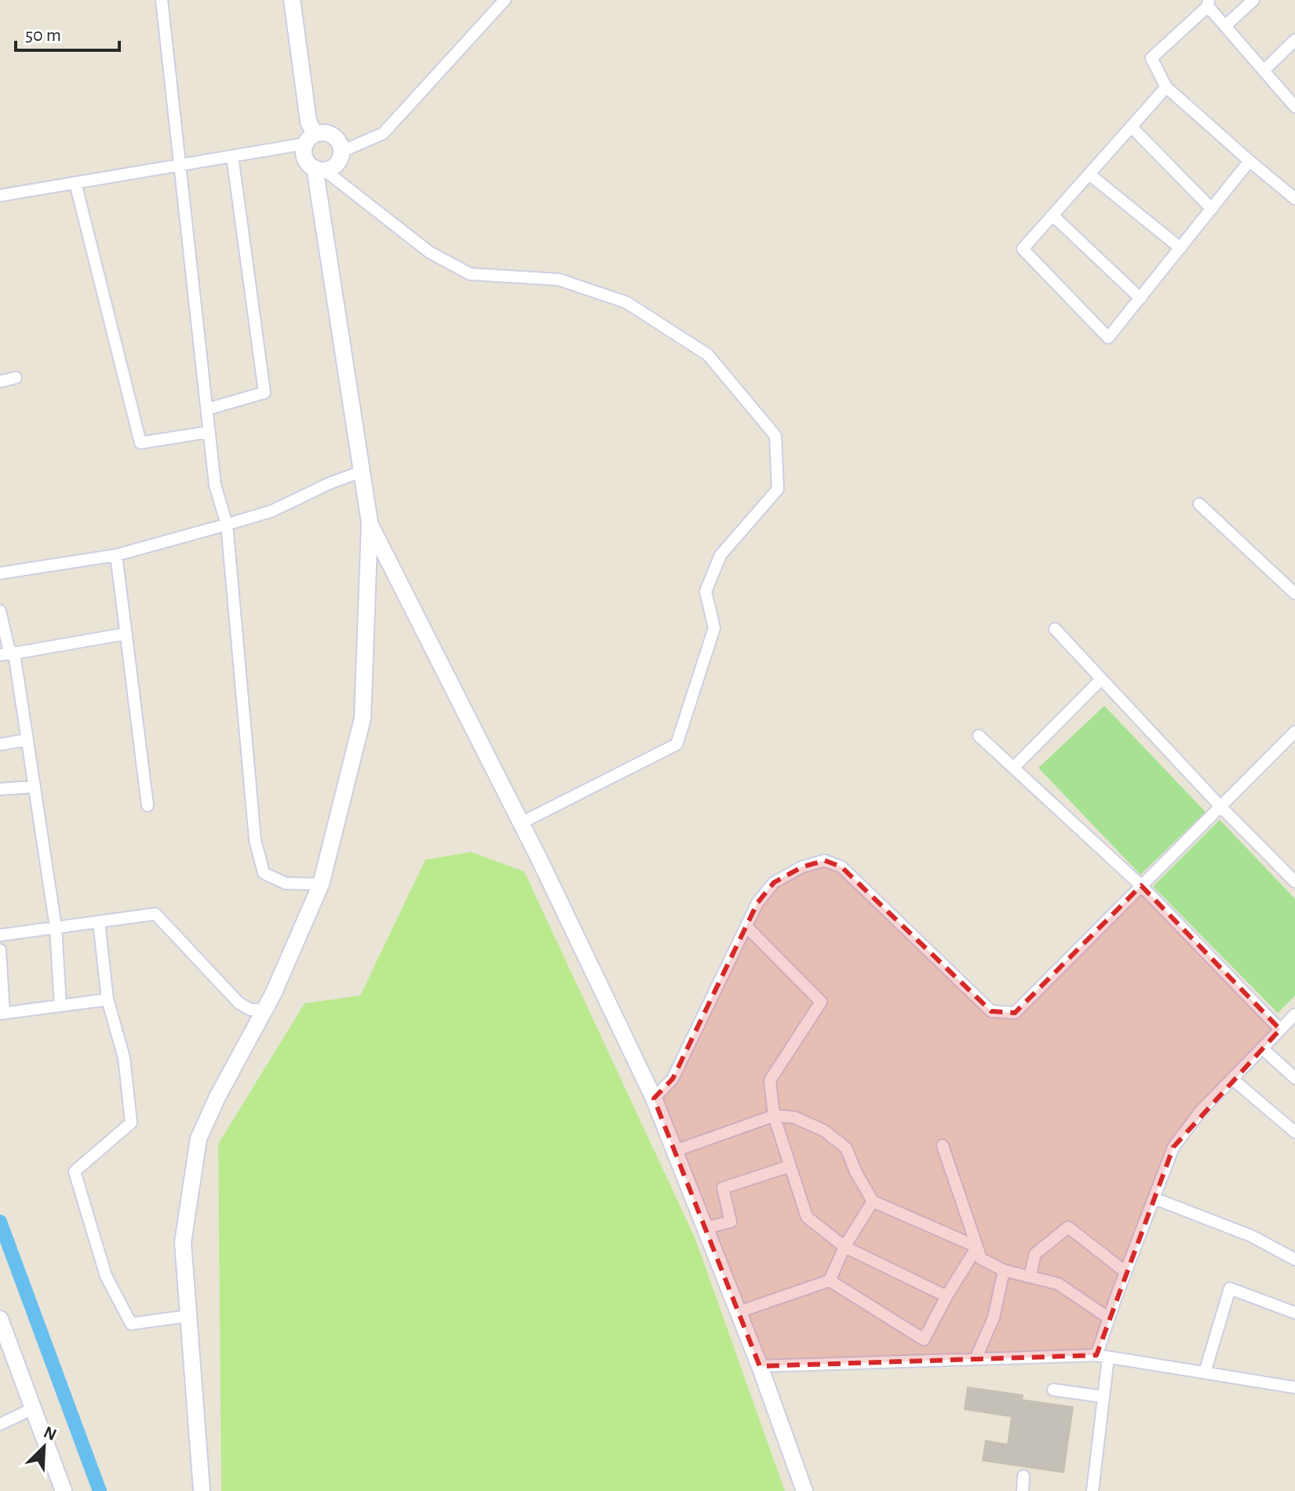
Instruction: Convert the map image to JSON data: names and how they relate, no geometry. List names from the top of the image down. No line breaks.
{"scale_bar":"50 m","north":"top right"}
